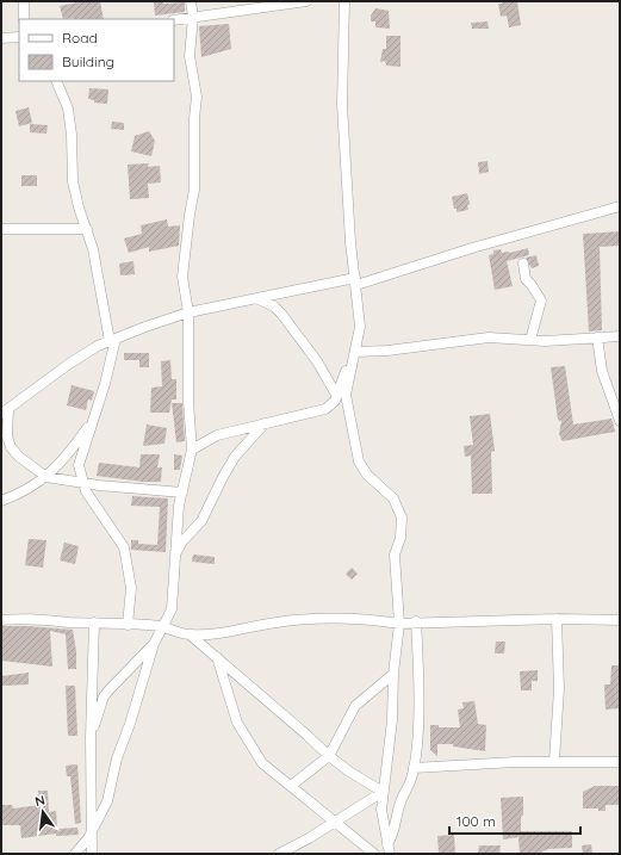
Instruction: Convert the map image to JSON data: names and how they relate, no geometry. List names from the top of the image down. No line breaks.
{"legend":["Road","Building"],"scale_bar":"100 m","north":"top"}
